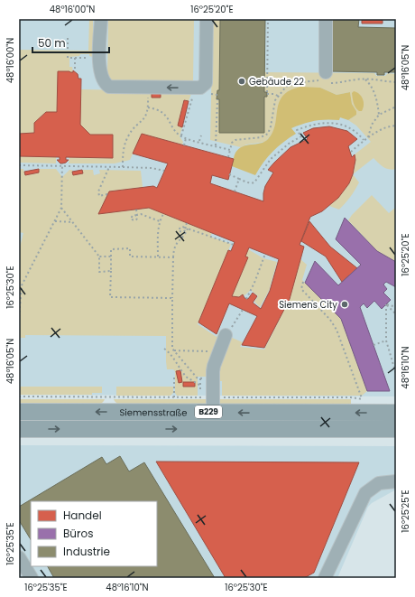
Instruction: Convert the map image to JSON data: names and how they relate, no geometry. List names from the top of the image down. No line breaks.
{"streets":{"main road":["Siemensstraße","B229"]},"places":["Gebäude 22","Siemens City"],"legend":["Handel","Büros","Industrie"],"scale_bar":"50 m","coordinates":["48°16'00\"N","16°25'20\"E","48°16'05\"N","16°25'30\"E","48°16'10\"N","16°25'25\"E","16°25'35\"E"]}
